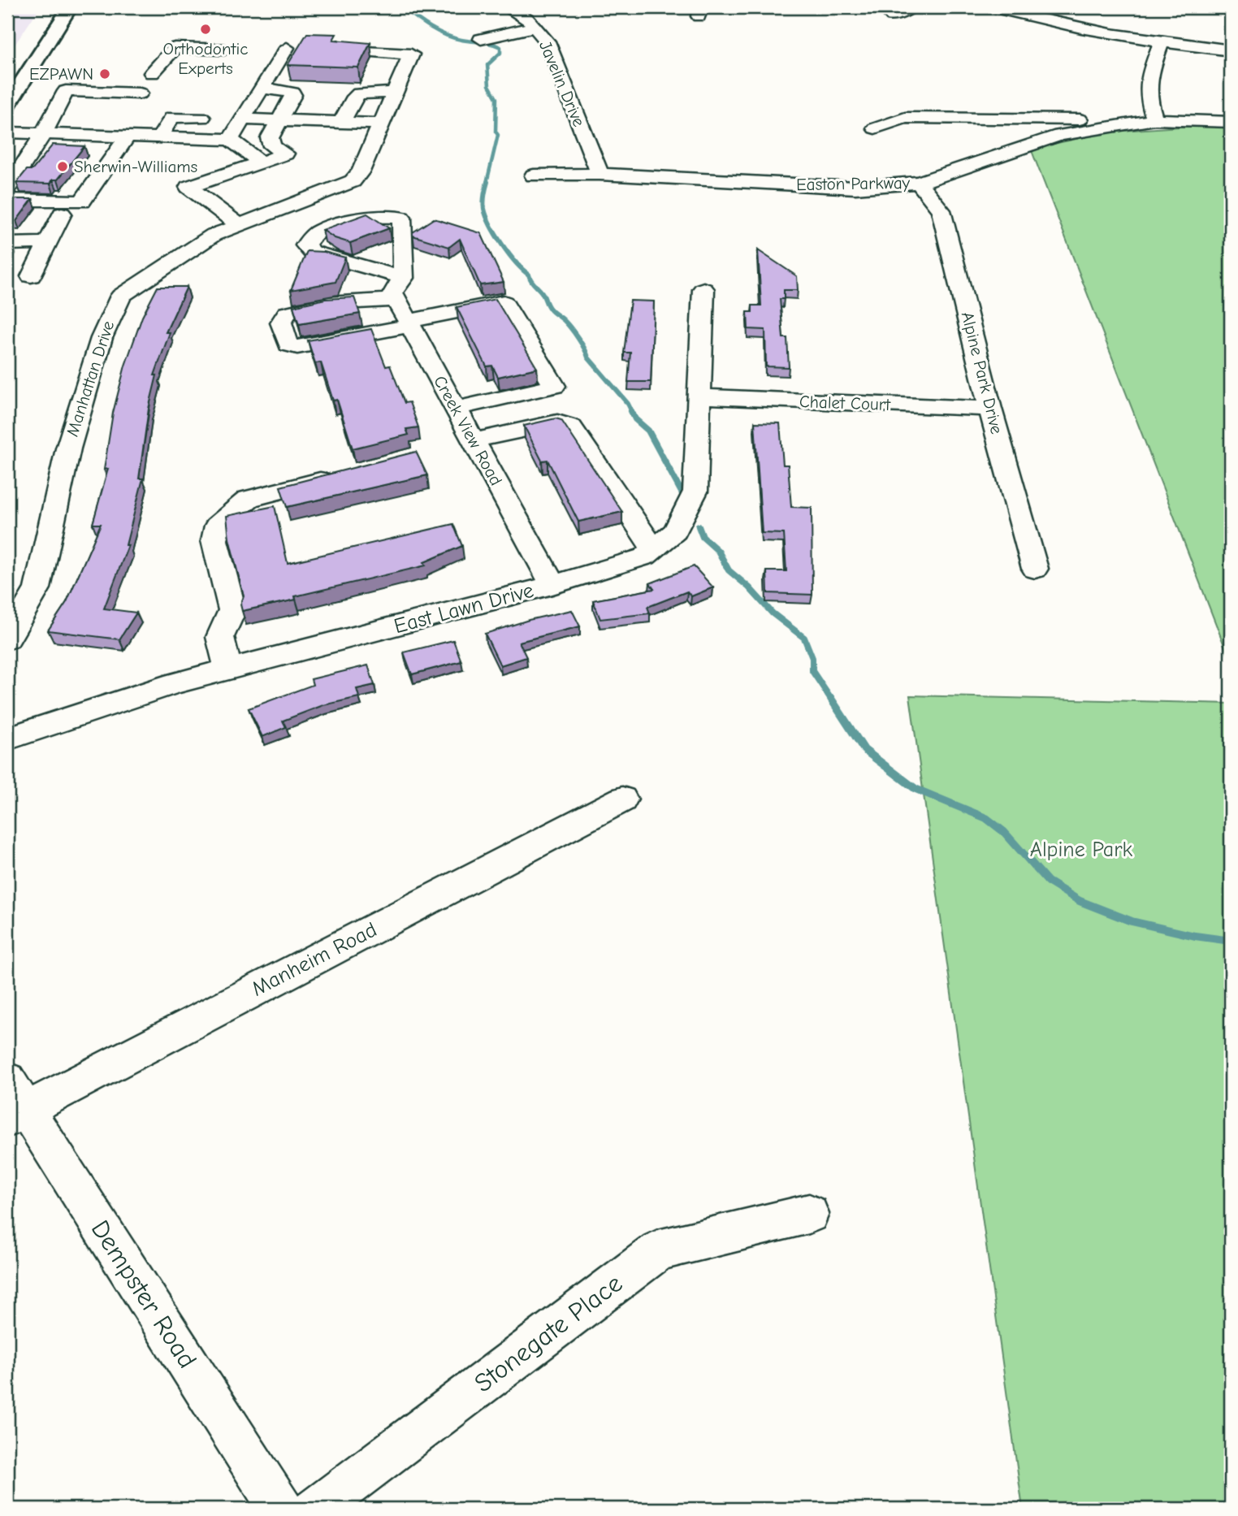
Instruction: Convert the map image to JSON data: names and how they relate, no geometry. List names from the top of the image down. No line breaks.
{"streets":{"street":["Javelin Drive","Easton Parkway","Alpine Park Drive","Manhattan Drive","Chalet Court","Creek View Road","East Lawn Drive","Manheim Road","Dempster Road","Stonegate Place"]},"crossings":[["Javelin Drive","Easton Parkway"],["Easton Parkway","Alpine Park Drive"],["Alpine Park Drive","Chalet Court"],["Chalet Court","East Lawn Drive"],["Creek View Road","East Lawn Drive"],["Manheim Road","Dempster Road"]],"parks":["Alpine Park"],"places":["Orthodontic Experts","EZPAWN","Sherwin-Williams"]}
